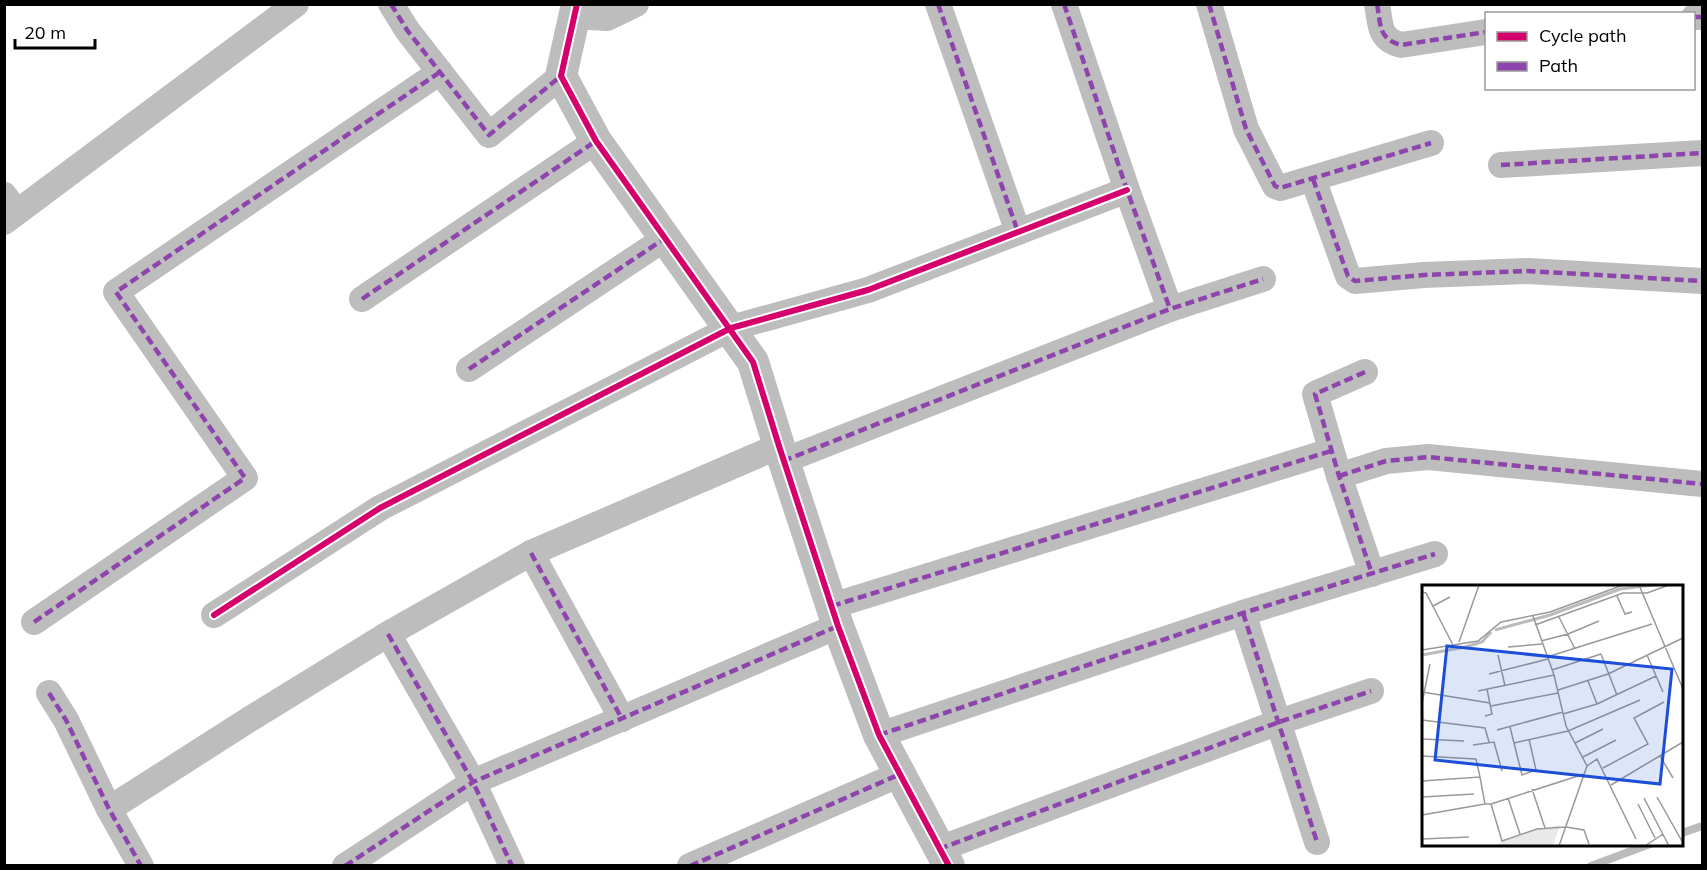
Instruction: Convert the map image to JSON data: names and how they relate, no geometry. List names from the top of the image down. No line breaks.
{"legend":["Cycle path","Path"],"scale_bar":"20 m"}
